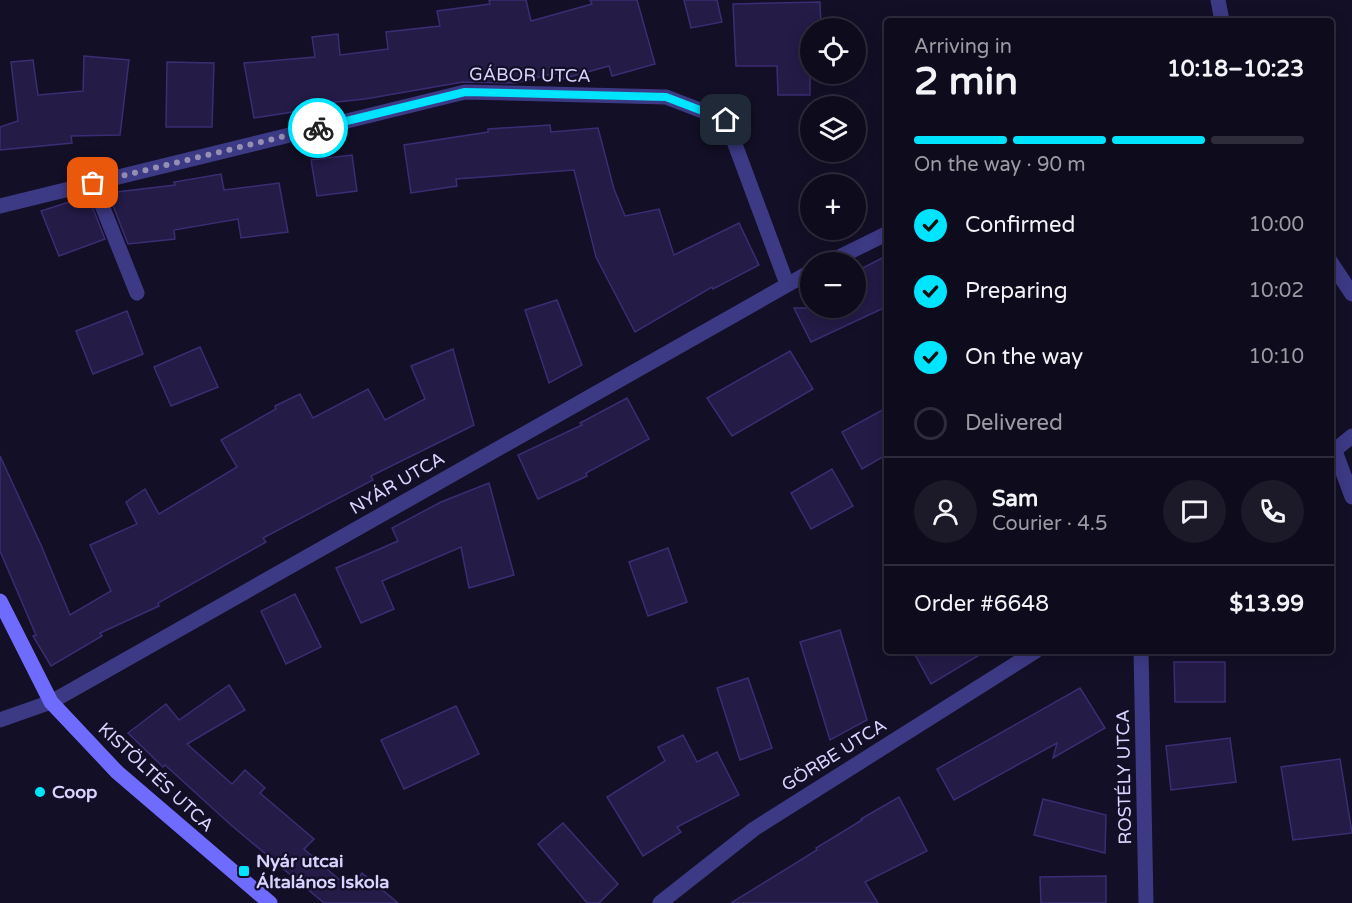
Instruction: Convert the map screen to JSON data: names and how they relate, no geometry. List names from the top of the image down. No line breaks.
{"streets":{"street":["GÁBOR UTCA","NYÁR UTCA","GÖRBE UTCA","KISTÖLTÉS UTCA","ROSTÉLY UTCA"]},"crossings":[["GÁBOR UTCA","NYÁR UTCA"],["NYÁR UTCA","KISTÖLTÉS UTCA"]],"places":{"other":["Coop"],"transit":["Nyár utcai Általános Iskola"]},"page":{"map_buttons":["+","−"],"heading":["2 min","Arriving in","10:18–10:23"],"panel":["Sam","Courier · 4.5","Order #6648","$13.99"],"bar":"On the way · 90 m","list":[["Confirmed","10:00"],["Preparing","10:02"],["On the way","10:10"],"Delivered"]}}
